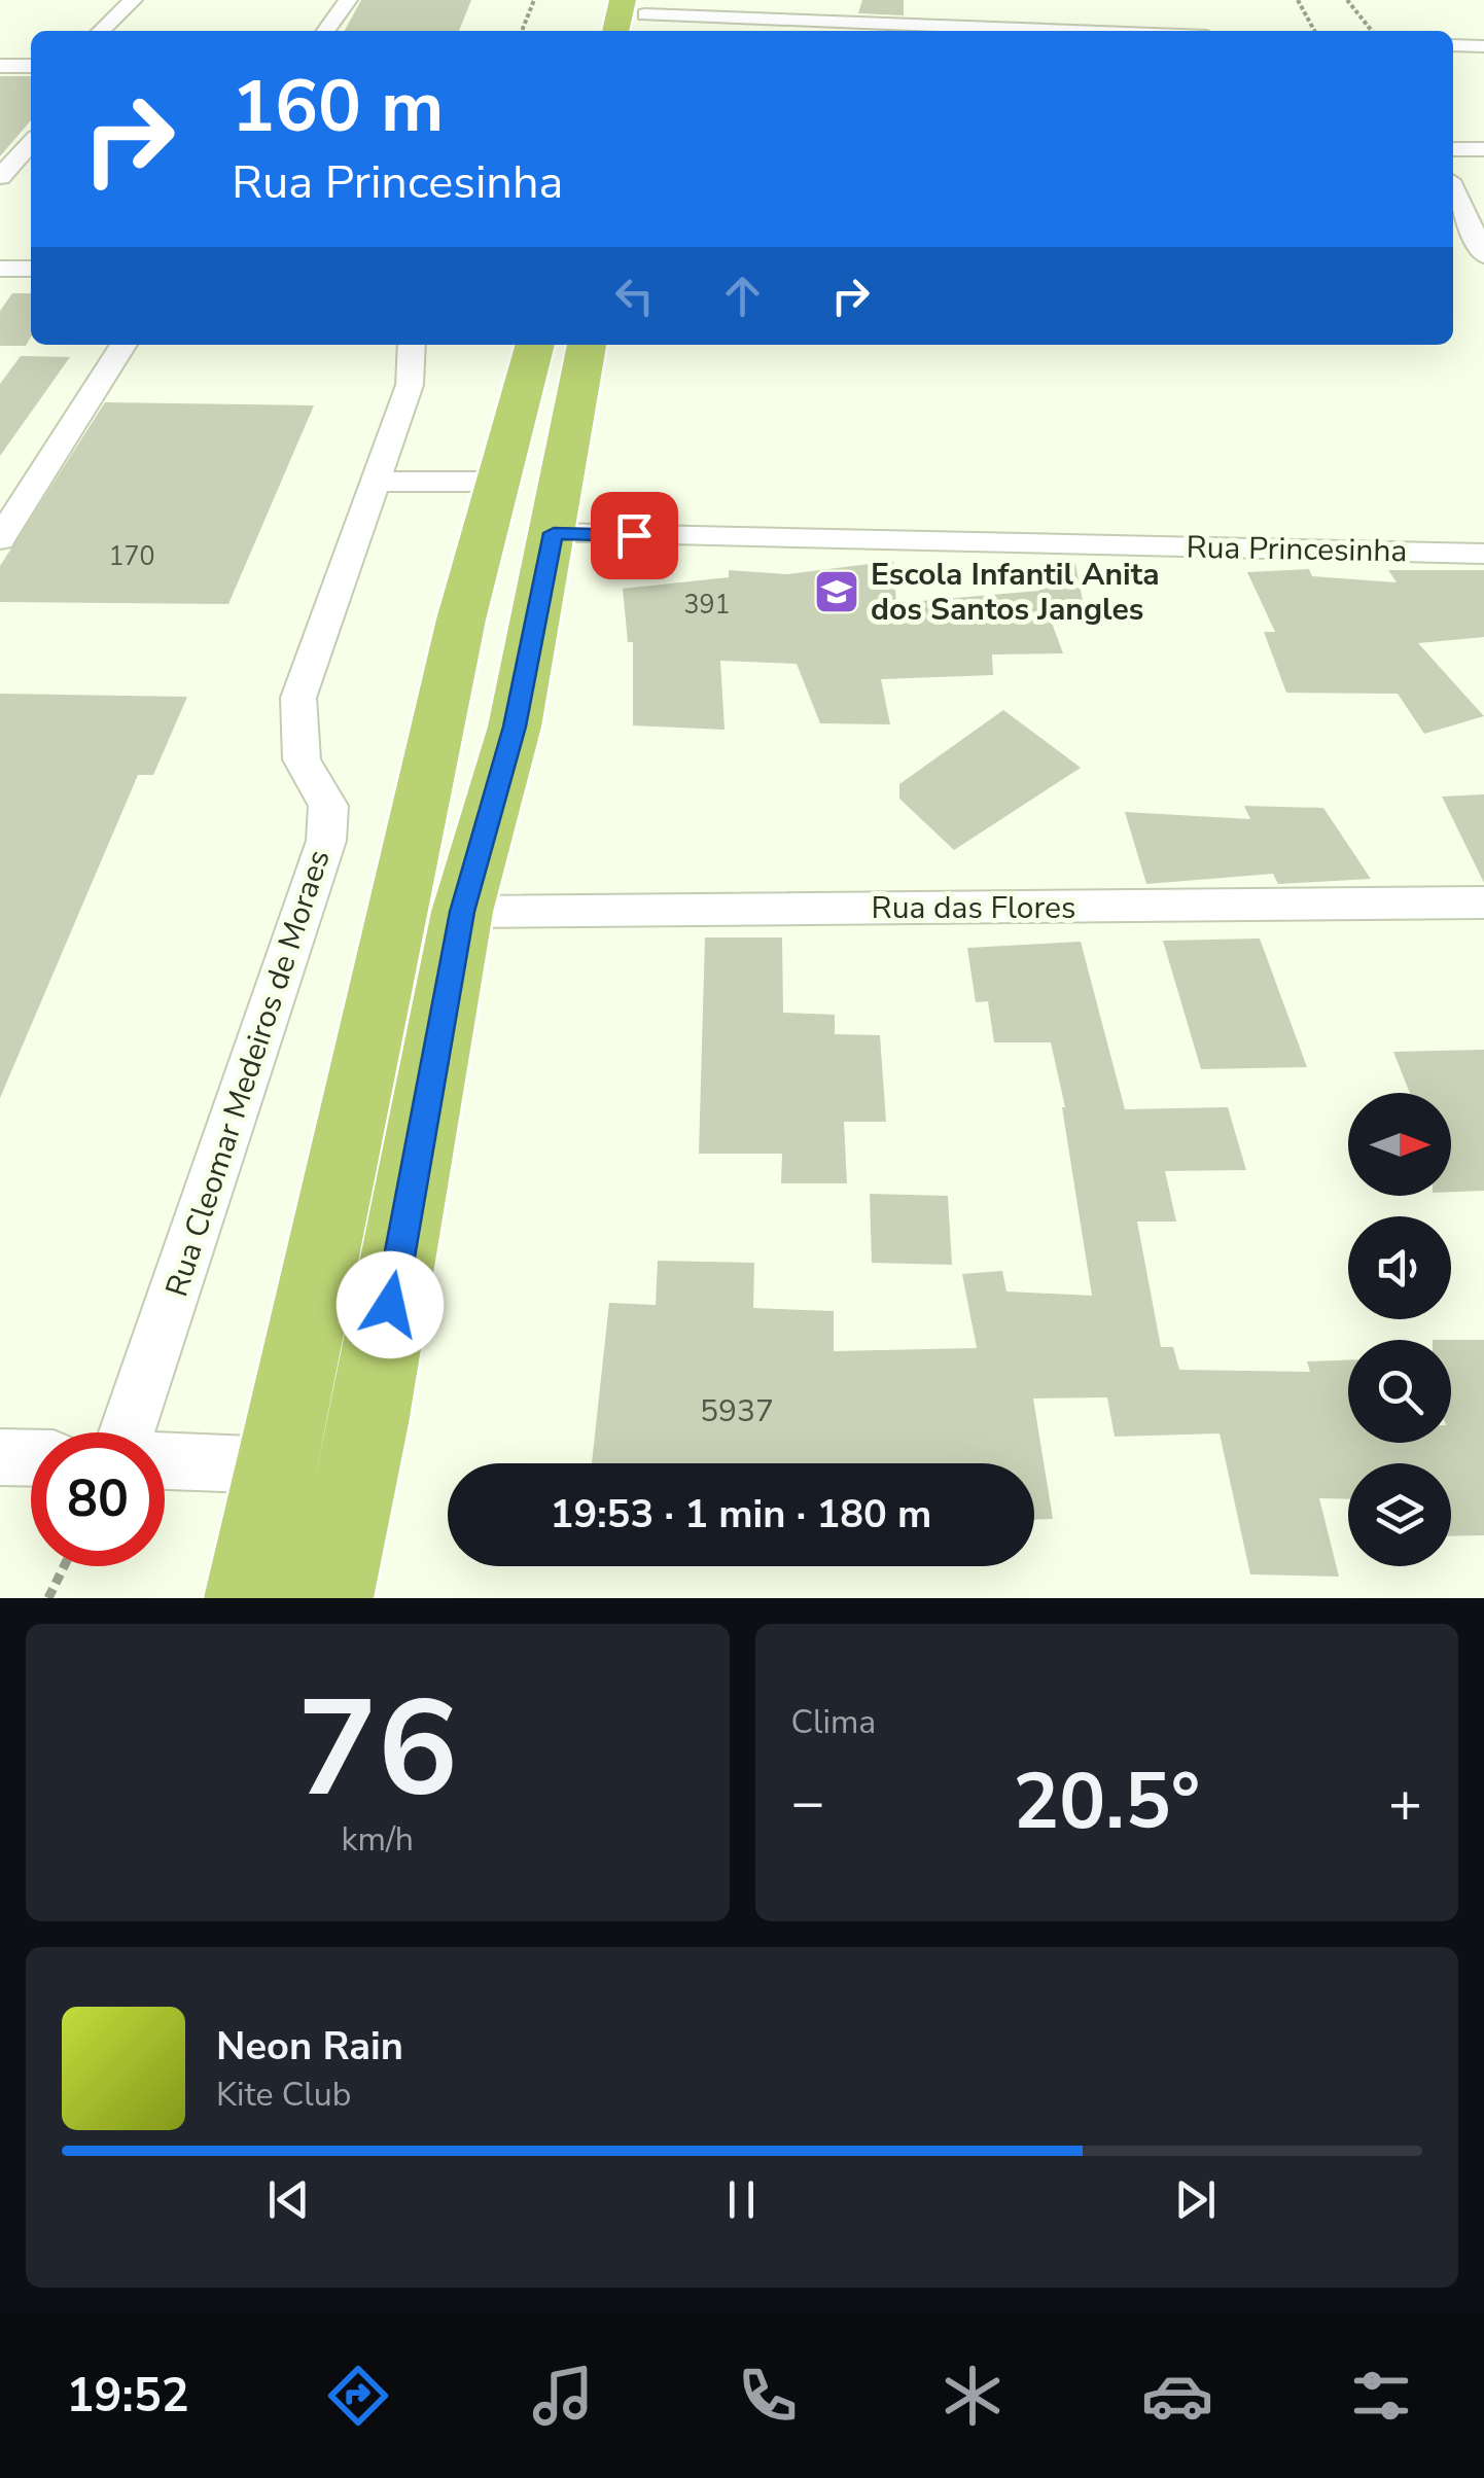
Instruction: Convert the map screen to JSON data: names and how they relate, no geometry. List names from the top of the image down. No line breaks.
{"streets":{"street":["Rua Princesinha","Rua das Flores","Rua Cleomar Medeiros de Moraes"]},"places":{"school or university":["Escola Infantil Anita dos Santos Jangles"]},"house_numbers":["170","391","5937"],"north":"right","page":{"turn":["160 m","Rua Princesinha"],"limit":"80","trip":"19:53 · 1 min · 180 m","tile":[["76","km/h"],"Clima"],"heat":["−","20.5°","+"],"song":["Neon Rain","Kite Club"],"tabs":"19:52"}}
